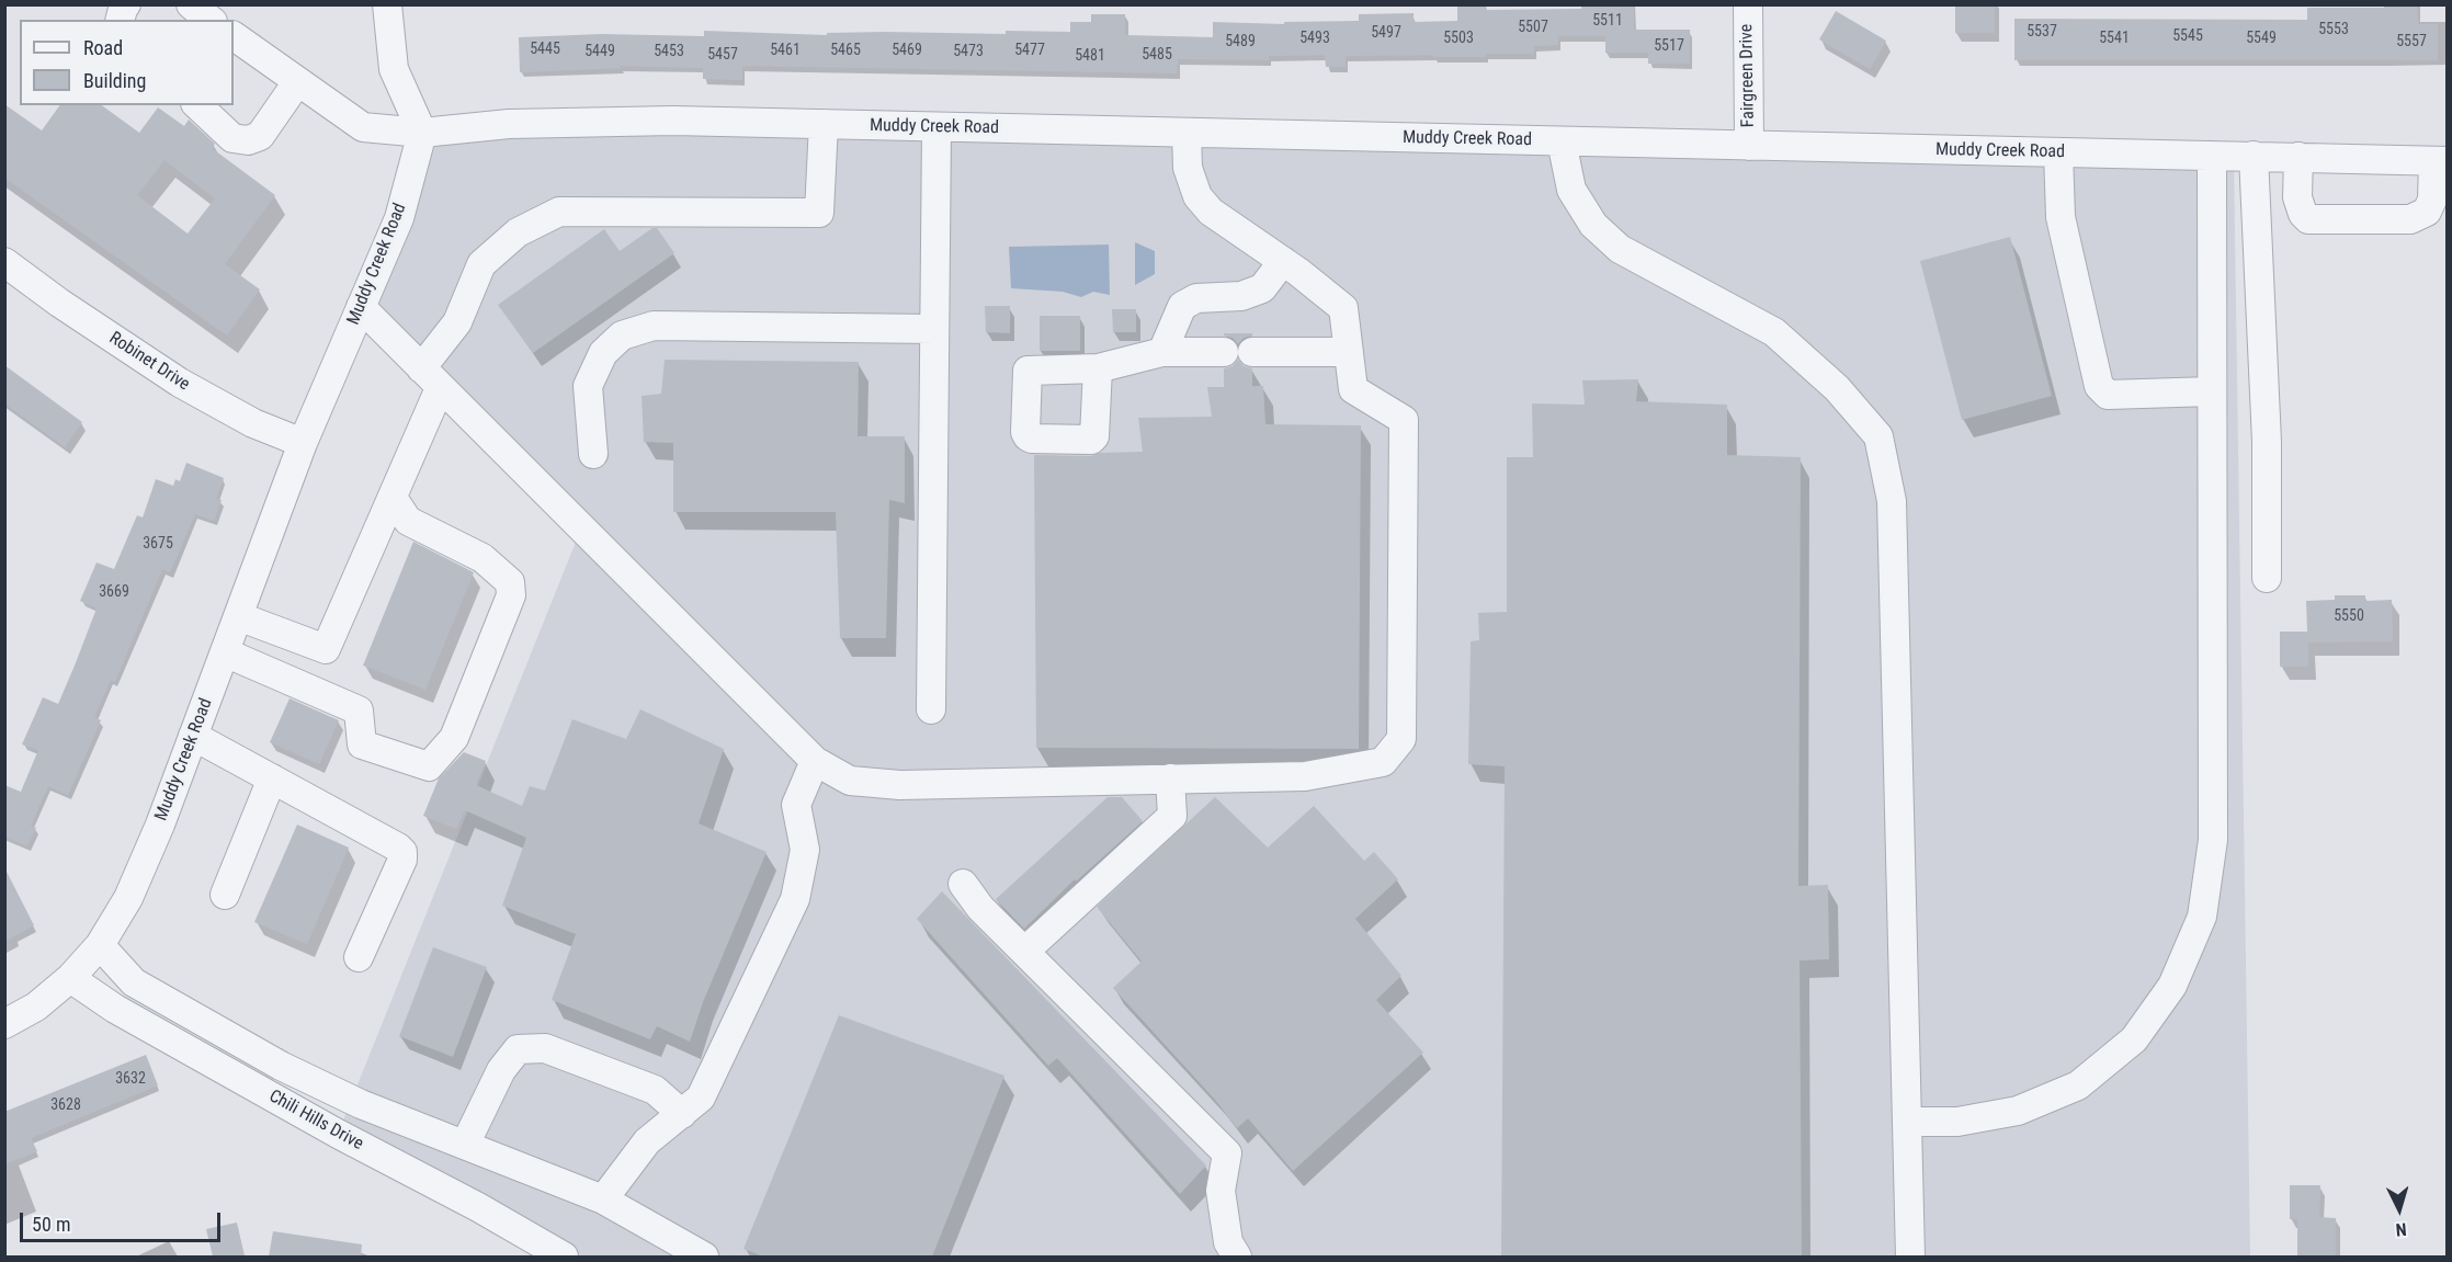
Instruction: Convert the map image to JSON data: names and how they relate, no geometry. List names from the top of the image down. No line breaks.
{"streets":{"street":["Fairgreen Drive","Muddy Creek Road","Robinet Drive","Chili Hills Drive"]},"crossings":[["Fairgreen Drive","Muddy Creek Road"],["Muddy Creek Road","Robinet Drive"],["Muddy Creek Road","Chili Hills Drive"]],"house_numbers":["5511","5507","5553","5537","5497","5545","5493","5503","5541","5549","5489","5557","5517","5445","5461","5465","5469","5477","5449","5453","5473","5457","5485","5481","3675","3669","5550","3632","3628"],"legend":["Road","Building"],"scale_bar":"50 m","north":"bottom"}
